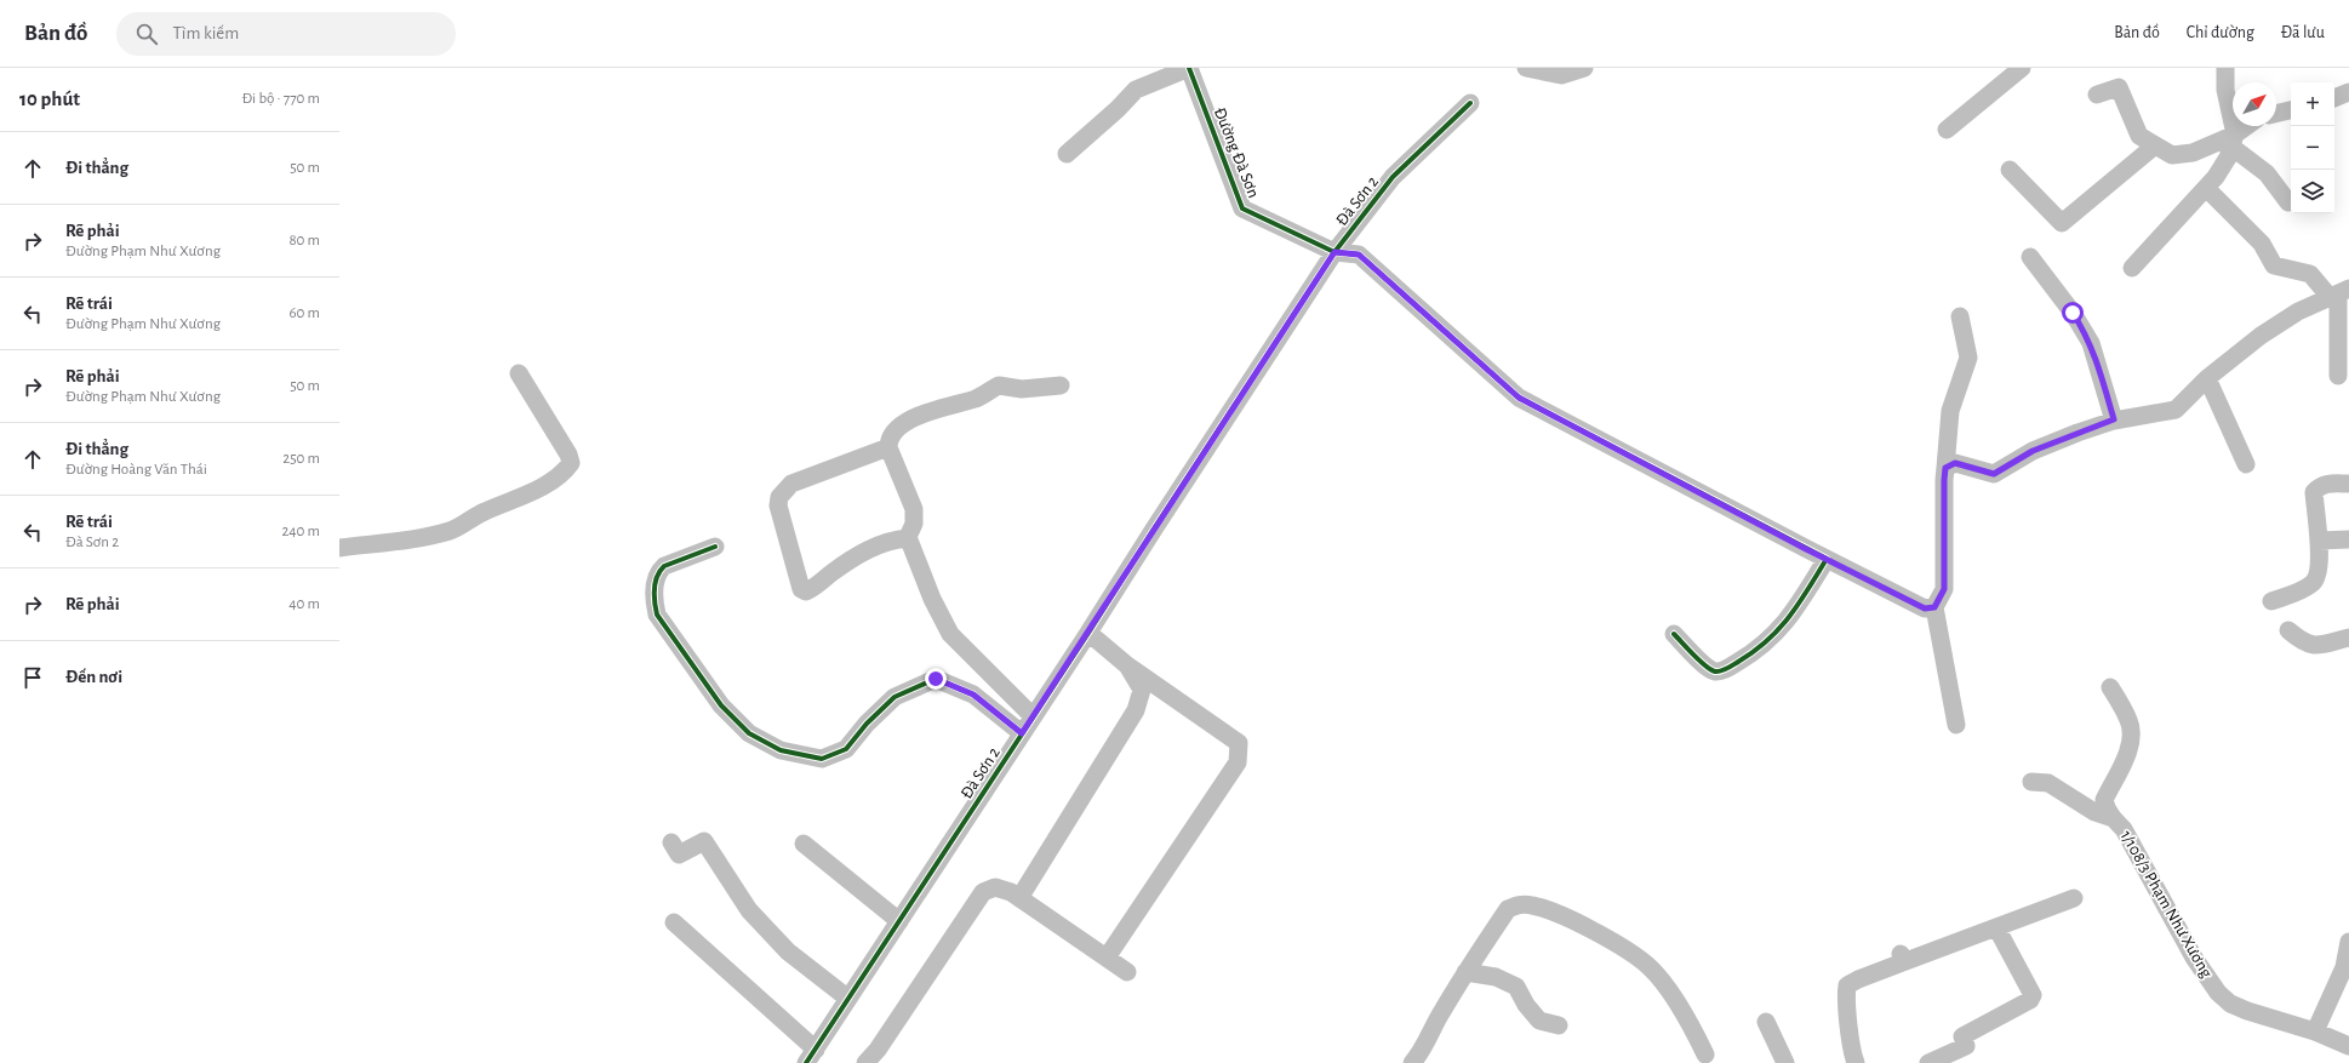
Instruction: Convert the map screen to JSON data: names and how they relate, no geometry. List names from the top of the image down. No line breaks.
{"streets":{"street":["Đường Đà Sơn","Đà Sơn 2","1/108/3 Phạm Như Xương"]},"crossings":[["Đường Đà Sơn","Đà Sơn 2"]],"north":"top right","page":{"header":"Bản đồ","search":"Tìm kiếm","nav":["Bản đồ","Chỉ đường","Đã lưu"],"heading":["10 phút","Đi bộ · 770 m"],"map_buttons":["+","−"],"list":[["Đi thẳng","50 m"],["Rẽ phải","Đường Phạm Như Xương","80 m"],["Rẽ trái","Đường Phạm Như Xương","60 m"],["Rẽ phải","Đường Phạm Như Xương","50 m"],["Đi thẳng","Đường Hoàng Văn Thái","250 m"],["Rẽ trái","Đà Sơn 2","240 m"],["Rẽ phải","40 m"],"Đến nơi"]}}
